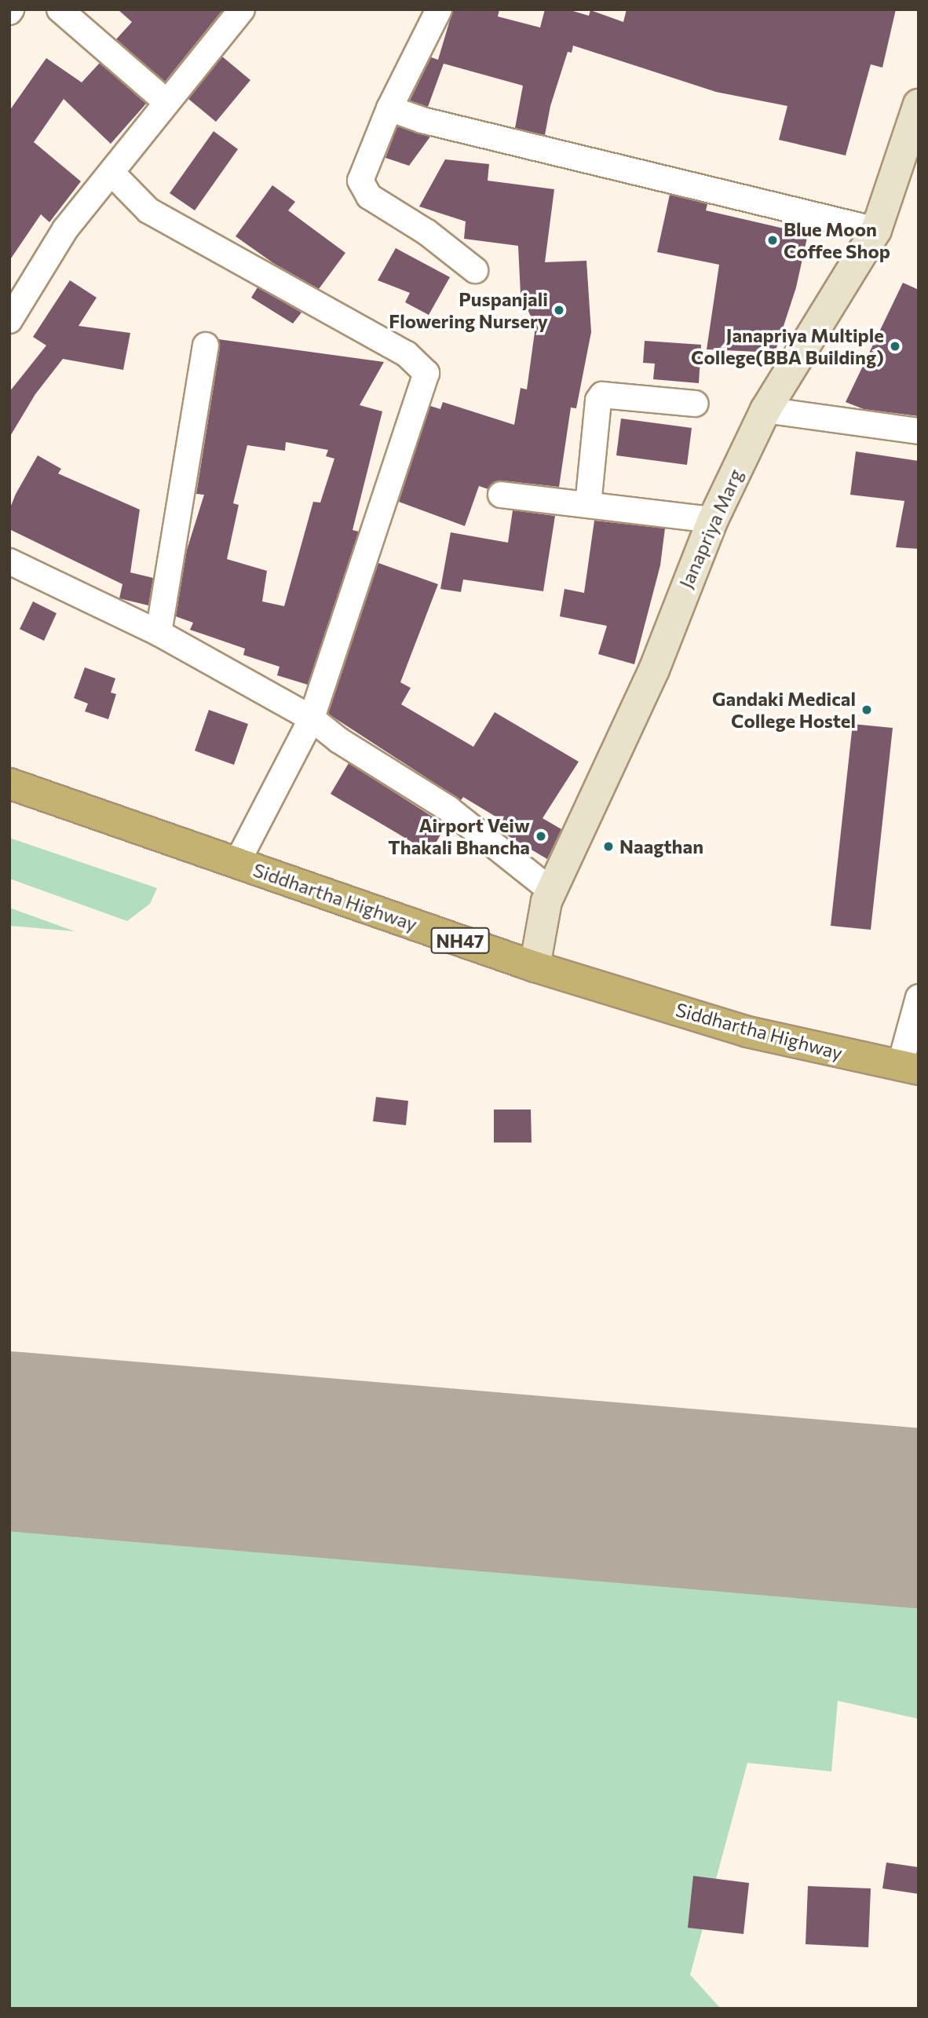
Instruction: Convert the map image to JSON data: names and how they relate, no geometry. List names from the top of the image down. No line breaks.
{"streets":{"highway":["Siddhartha Highway","NH47"],"main road":["Janapriya Marg"]},"crossings":[["Janapriya Marg","Siddhartha Highway"]],"places":["Blue Moon Coffee Shop","Puspanjali Flowering Nursery","Janapriya Multiple College(BBA Building)","Gandaki Medical College Hostel","Airport Veiw Thakali Bhancha","Naagthan"]}
